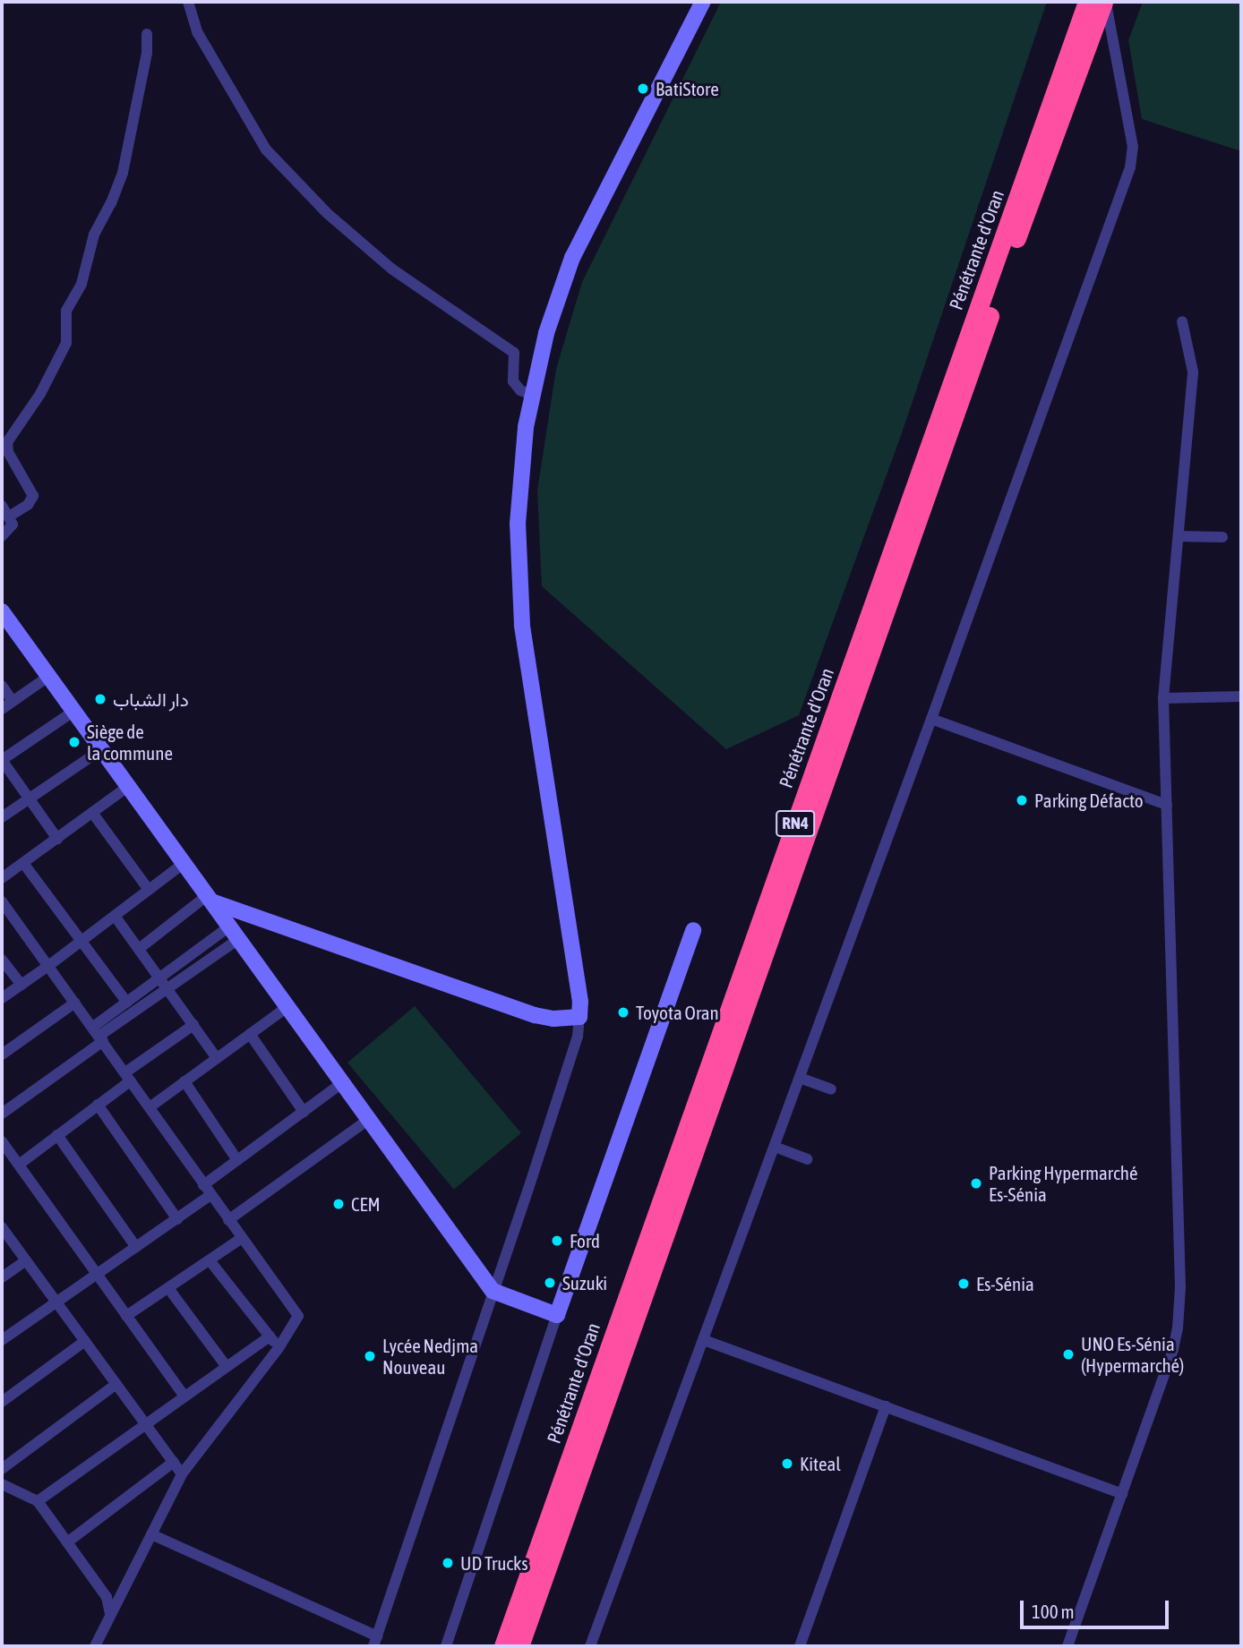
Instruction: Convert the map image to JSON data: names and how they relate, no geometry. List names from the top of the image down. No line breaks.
{"streets":{"highway":["Pénétrante d'Oran","RN4"]},"places":["BatiStore","دار الشباب","Siège de la commune","Parking Défacto","Toyota Oran","Parking Hypermarché Es-Sénia","CEM","Ford","Suzuki","Es-Sénia","UNO Es-Sénia (Hypermarché)","Lycée Nedjma Nouveau","Kiteal","UD Trucks"],"scale_bar":"100 m"}
